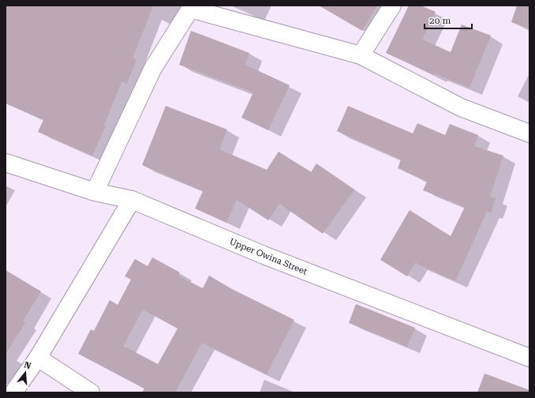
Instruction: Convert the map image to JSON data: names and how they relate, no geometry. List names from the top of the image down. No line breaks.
{"streets":{"street":["Upper Owina Street"]},"scale_bar":"20 m","north":"top"}
